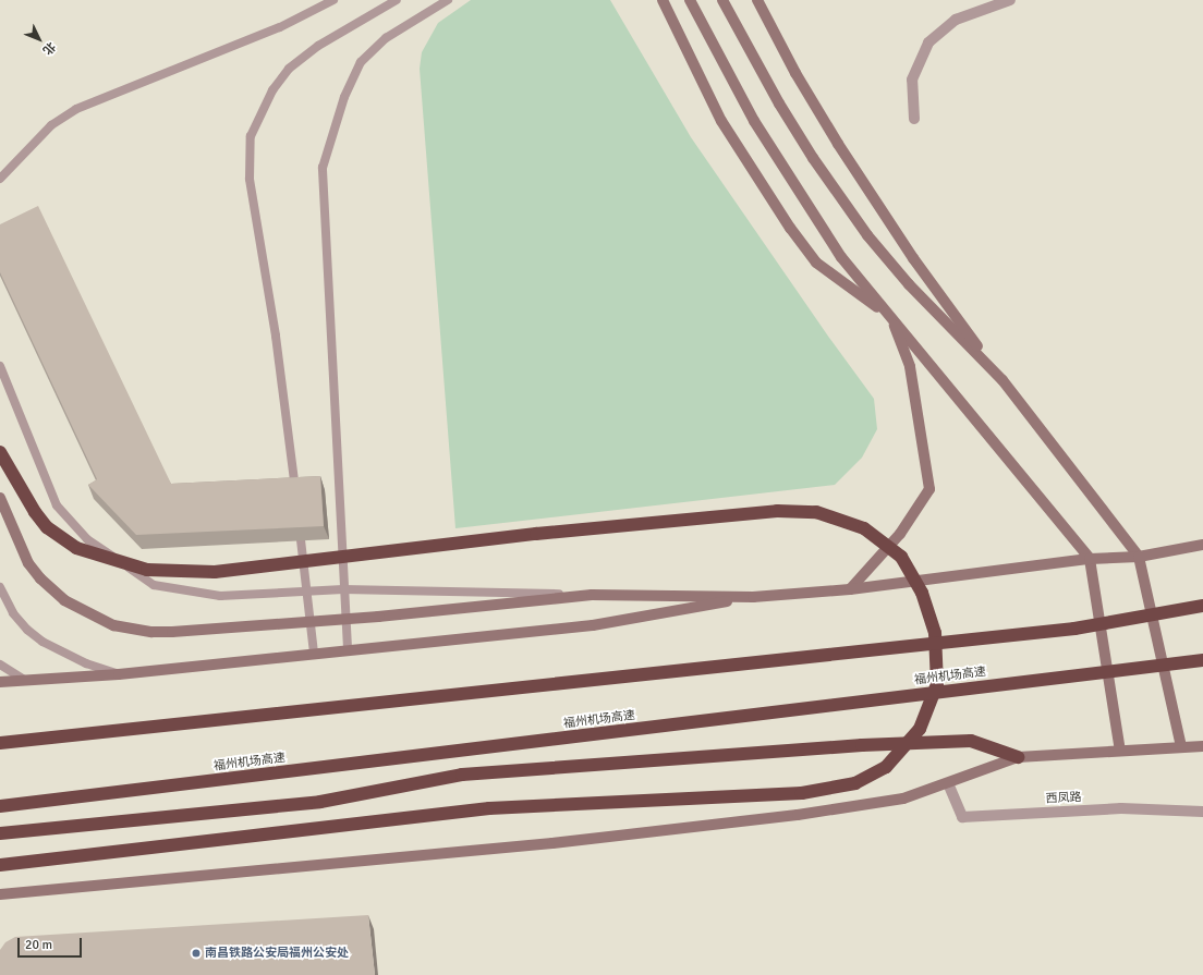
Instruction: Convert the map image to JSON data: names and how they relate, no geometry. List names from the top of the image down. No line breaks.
{"streets":{"highway":["福州机场高速"],"street":["西凤路"]},"places":["南昌铁路公安局福州公安处"],"scale_bar":"20 m","north":"bottom right"}
